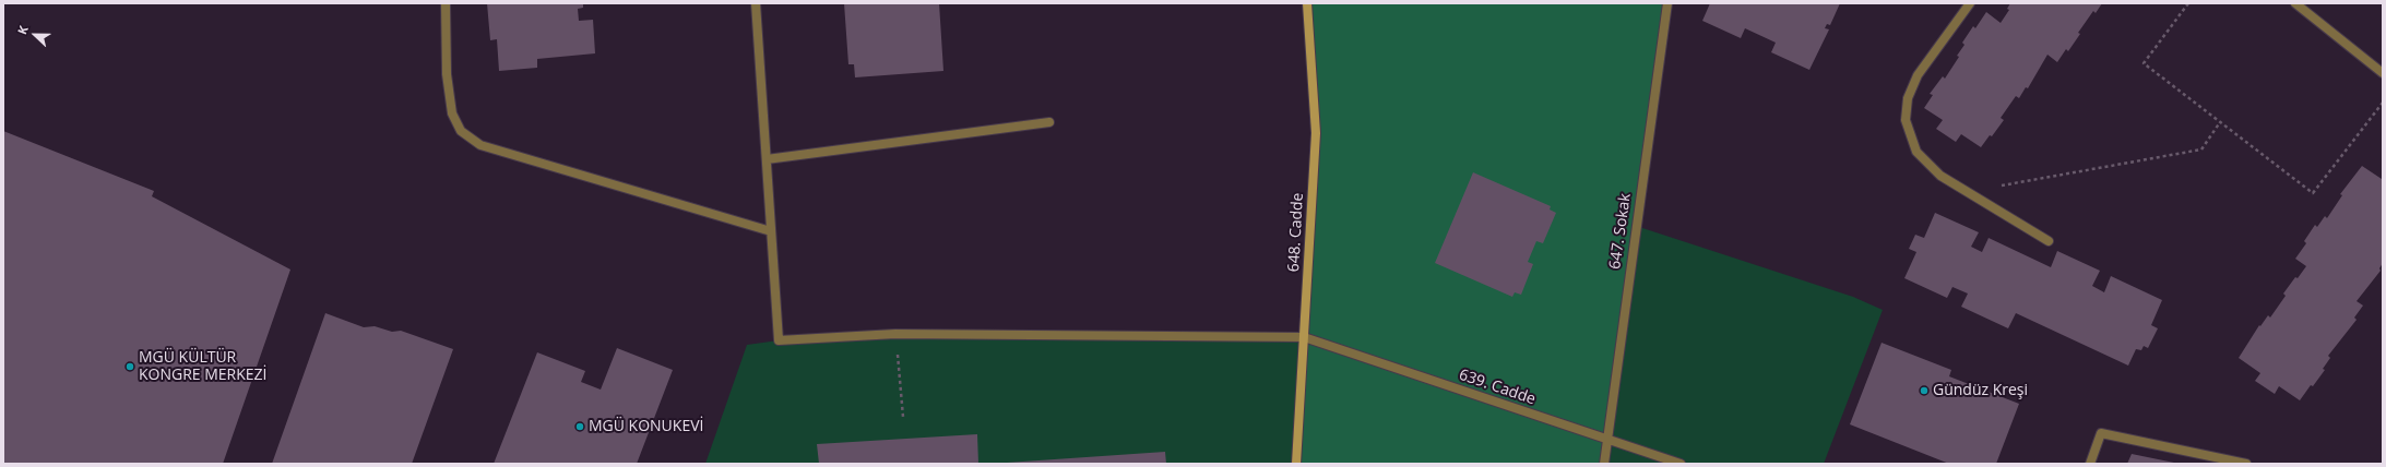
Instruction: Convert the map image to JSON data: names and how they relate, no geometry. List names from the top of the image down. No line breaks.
{"streets":{"street":["647. Sokak","648. Cadde","639. Cadde"]},"crossings":[["647. Sokak","639. Cadde"],["648. Cadde","639. Cadde"]],"places":["MGÜ KÜLTÜR KONGRE MERKEZİ","Gündüz Kreşi","MGÜ KONUKEVİ"],"north":"left"}
